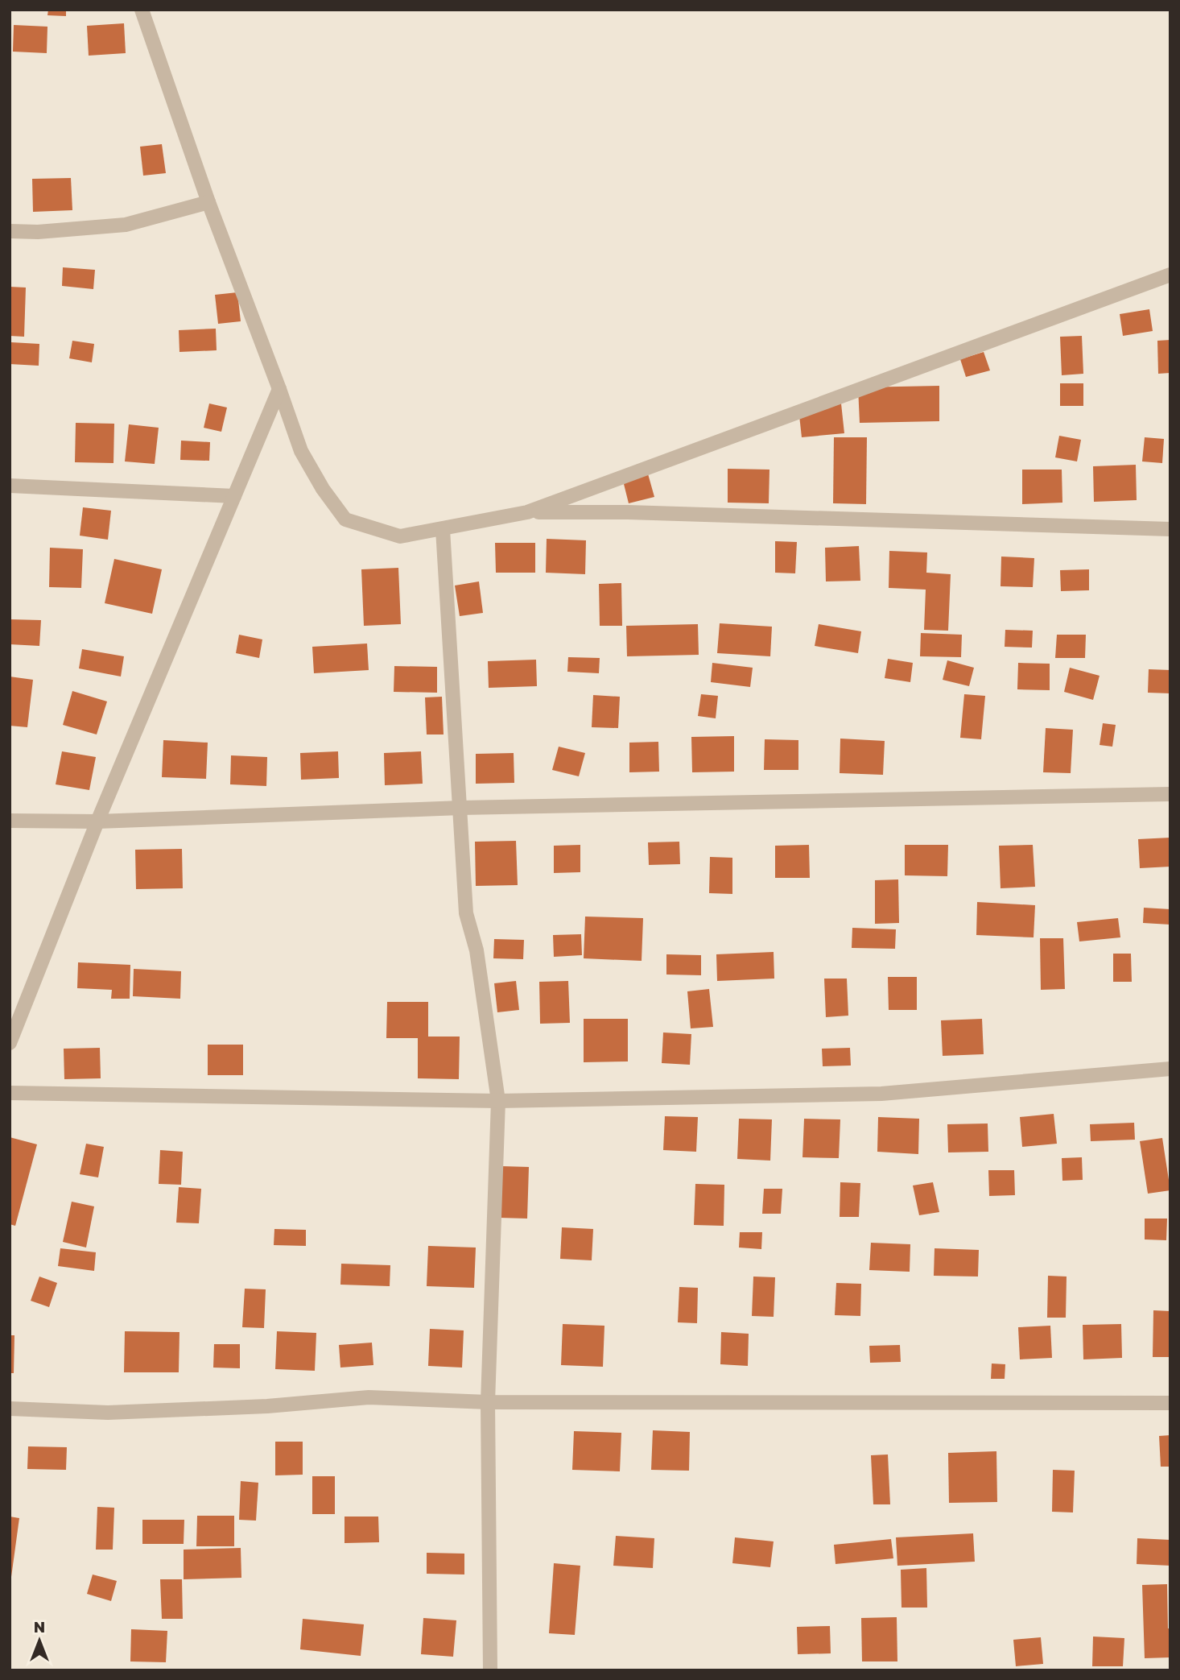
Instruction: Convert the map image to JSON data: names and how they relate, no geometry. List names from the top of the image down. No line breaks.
{"north":"top"}
